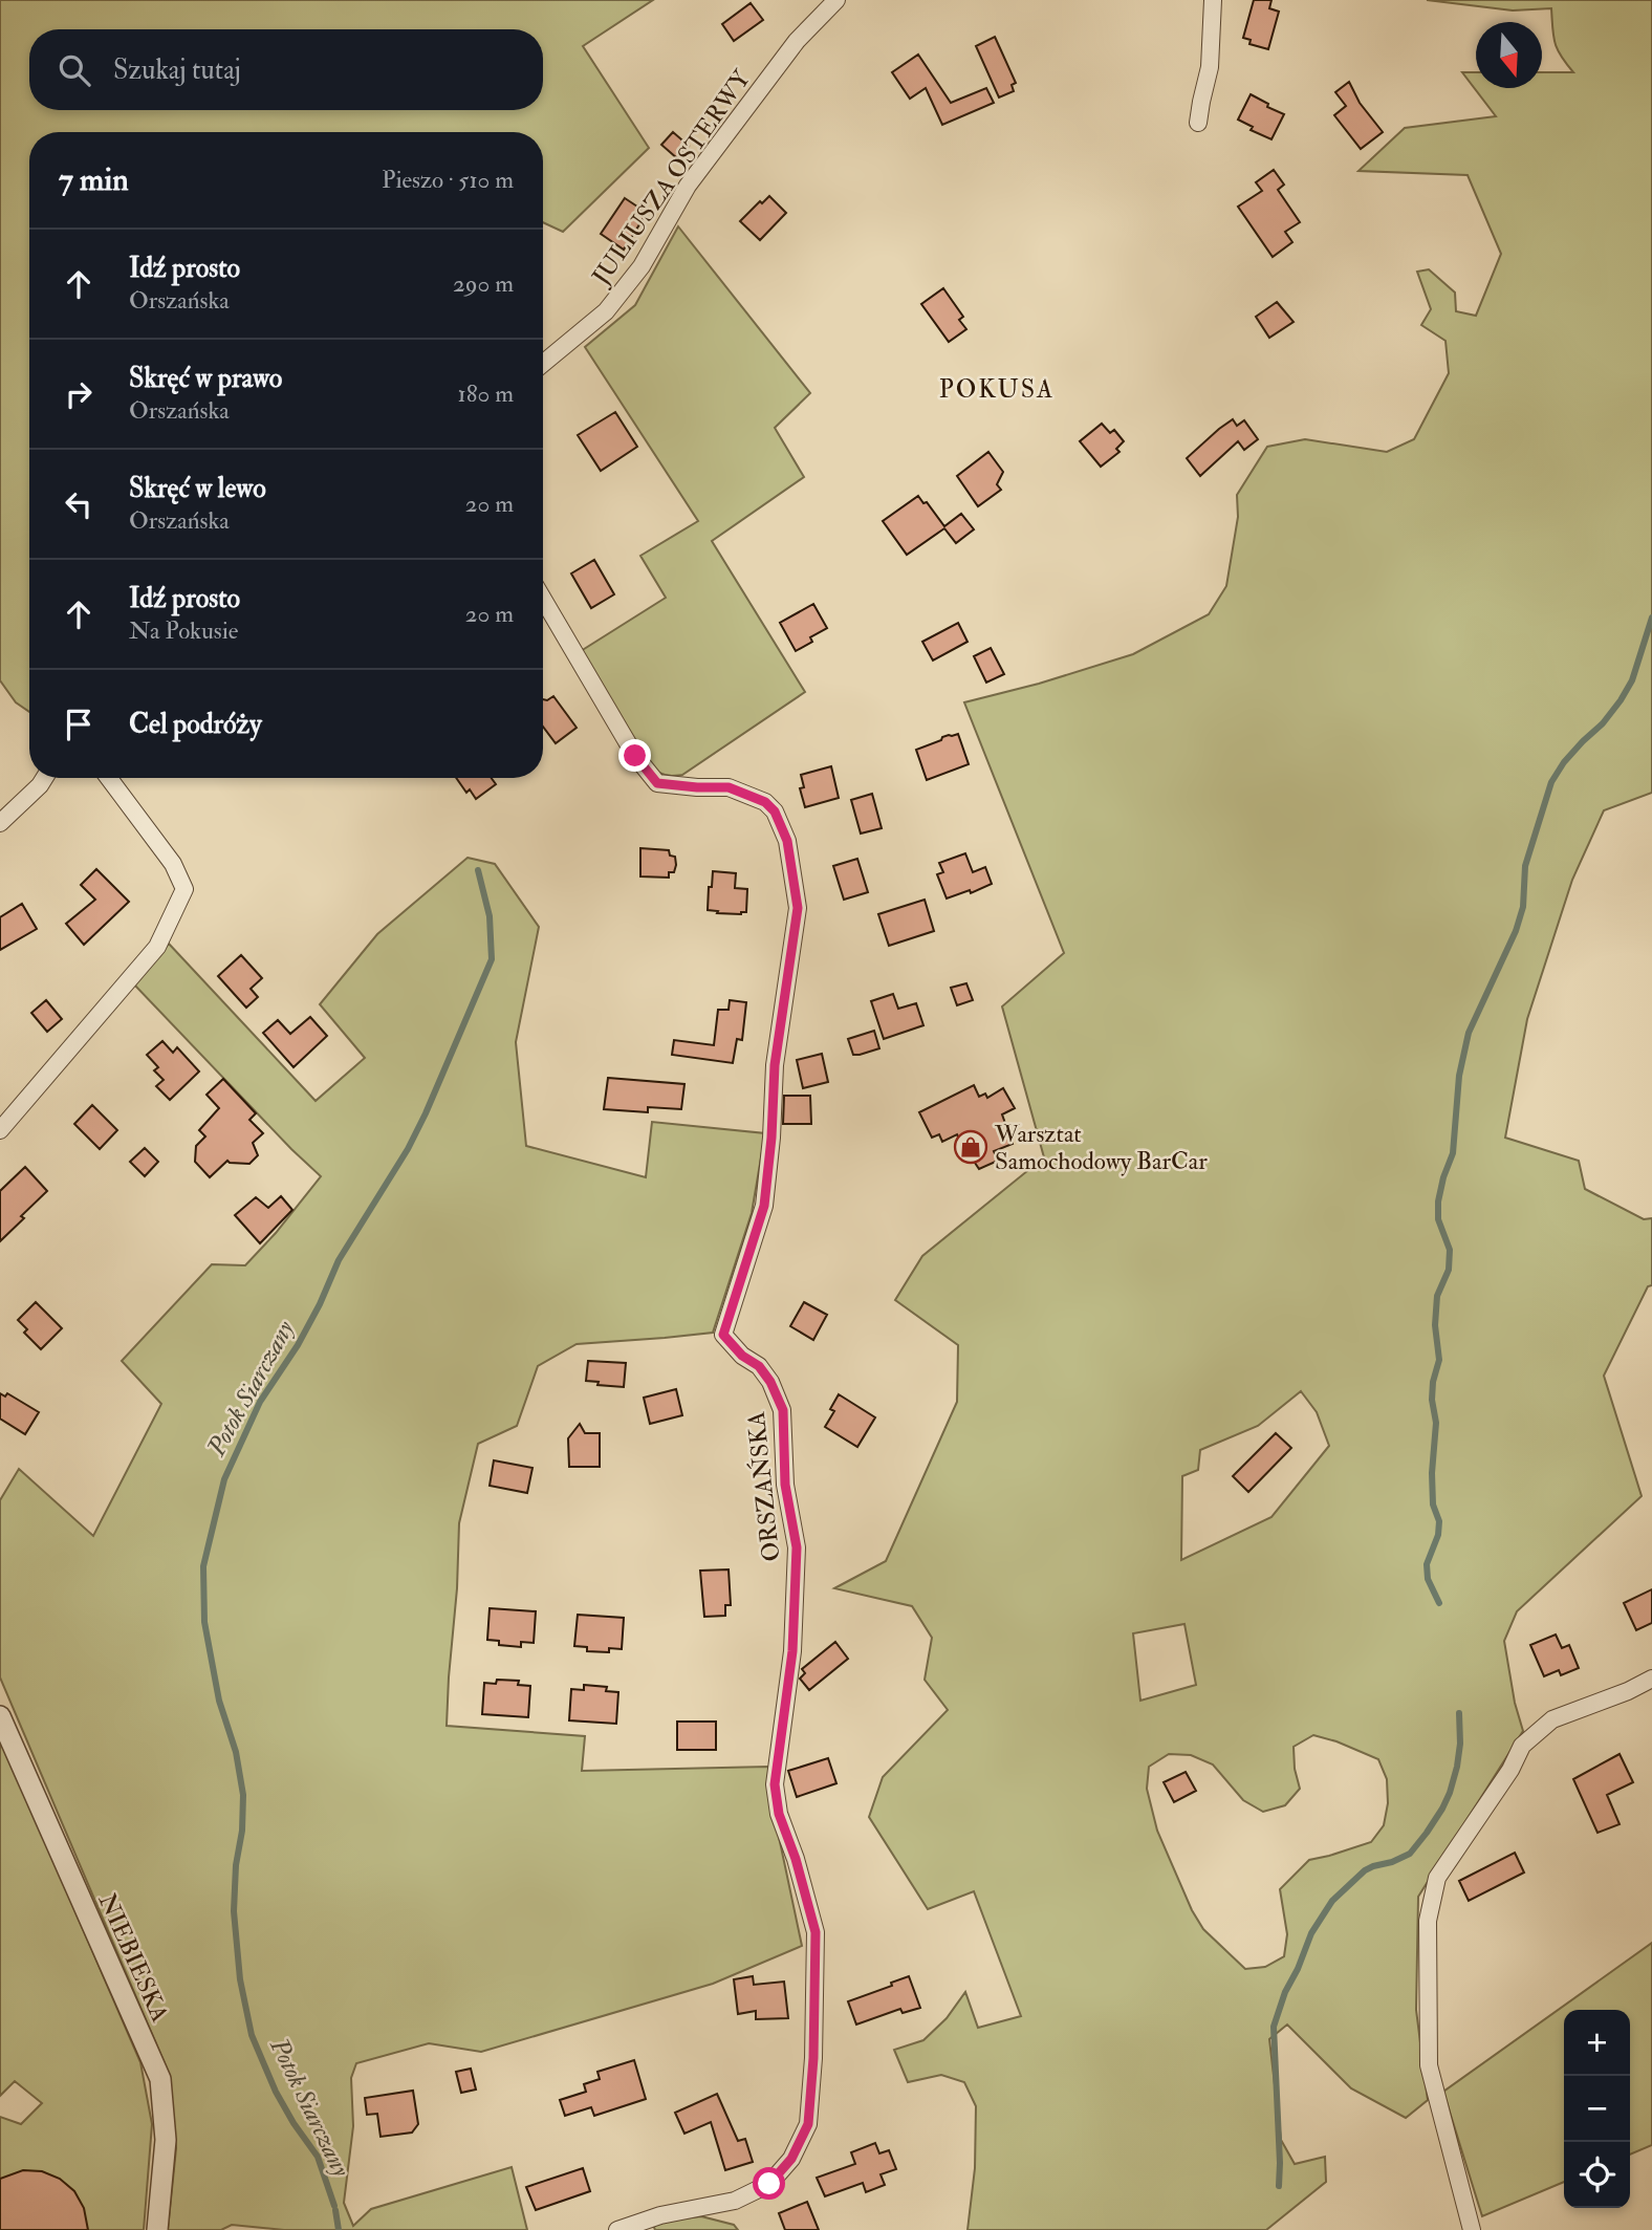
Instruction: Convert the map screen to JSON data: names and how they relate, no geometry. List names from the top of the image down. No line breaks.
{"streets":{"street":["JULIUSZA OSTERWY","ORSZAŃSKA","NIEBIESKA"]},"districts":["POKUSA"],"water":["Potok Siarczany"],"places":{"shop":["Warsztat Samochodowy BarCar"]},"north":"bottom","page":{"search":"Szukaj tutaj","heading":["7 min","Pieszo · 510 m"],"list":[["Idź prosto","Orszańska","290 m"],["Skręć w prawo","Orszańska","180 m"],["Skręć w lewo","Orszańska","20 m"],["Idź prosto","Na Pokusie","20 m"],"Cel podróży"],"map_buttons":["+","−"]}}
